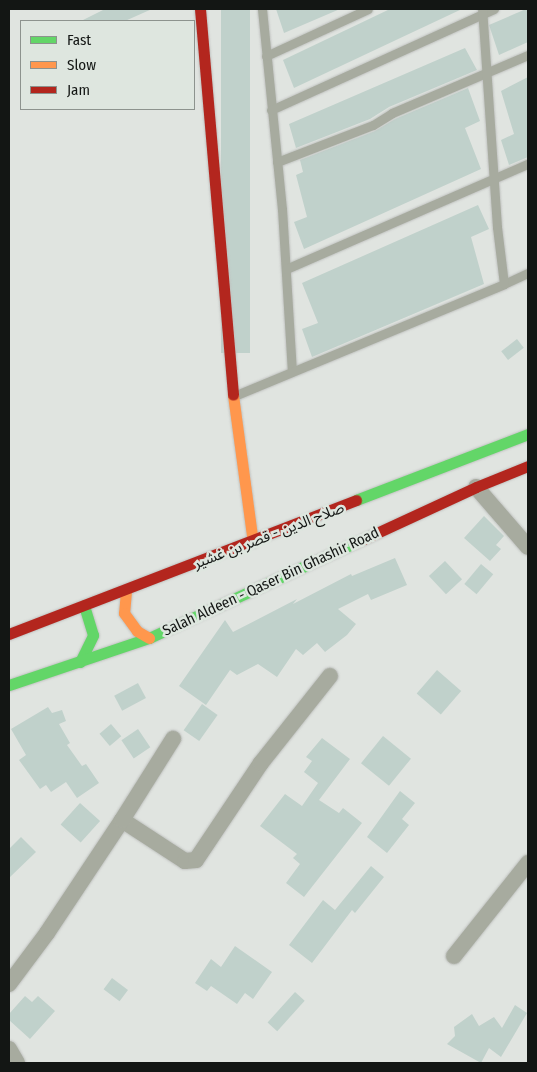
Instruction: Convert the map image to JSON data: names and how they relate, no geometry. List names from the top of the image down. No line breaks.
{"streets":{"main road":["صلاح الدين - قصر بن غشير","Salah Aldeen - Qaser Bin Ghashir Road"]},"legend":["Fast","Slow","Jam"]}
